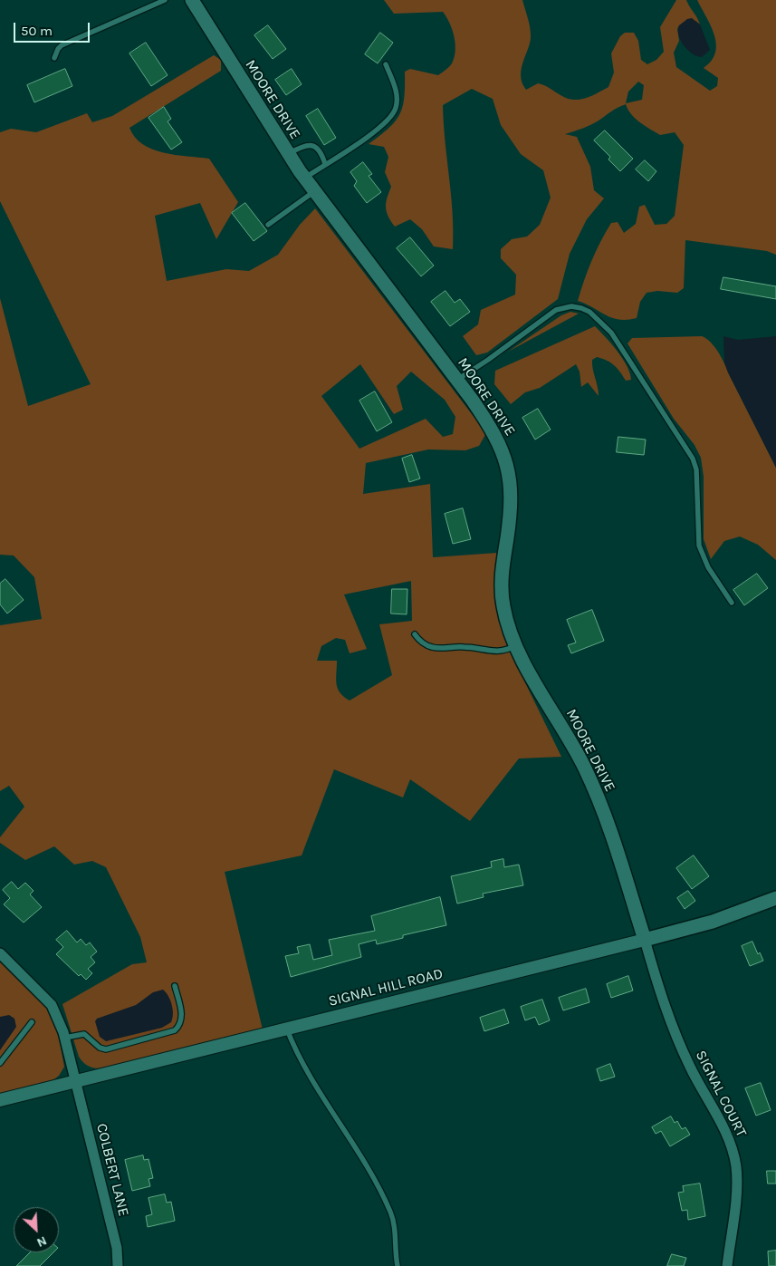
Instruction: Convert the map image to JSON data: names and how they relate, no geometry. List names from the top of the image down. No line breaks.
{"streets":{"main road":["MOORE DRIVE","SIGNAL HILL ROAD"],"street":["SIGNAL COURT","COLBERT LANE"]},"crossings":[["MOORE DRIVE","SIGNAL HILL ROAD"],["MOORE DRIVE","SIGNAL COURT"],["SIGNAL HILL ROAD","SIGNAL COURT"],["SIGNAL HILL ROAD","COLBERT LANE"]],"scale_bar":"50 m","north":"bottom right"}
